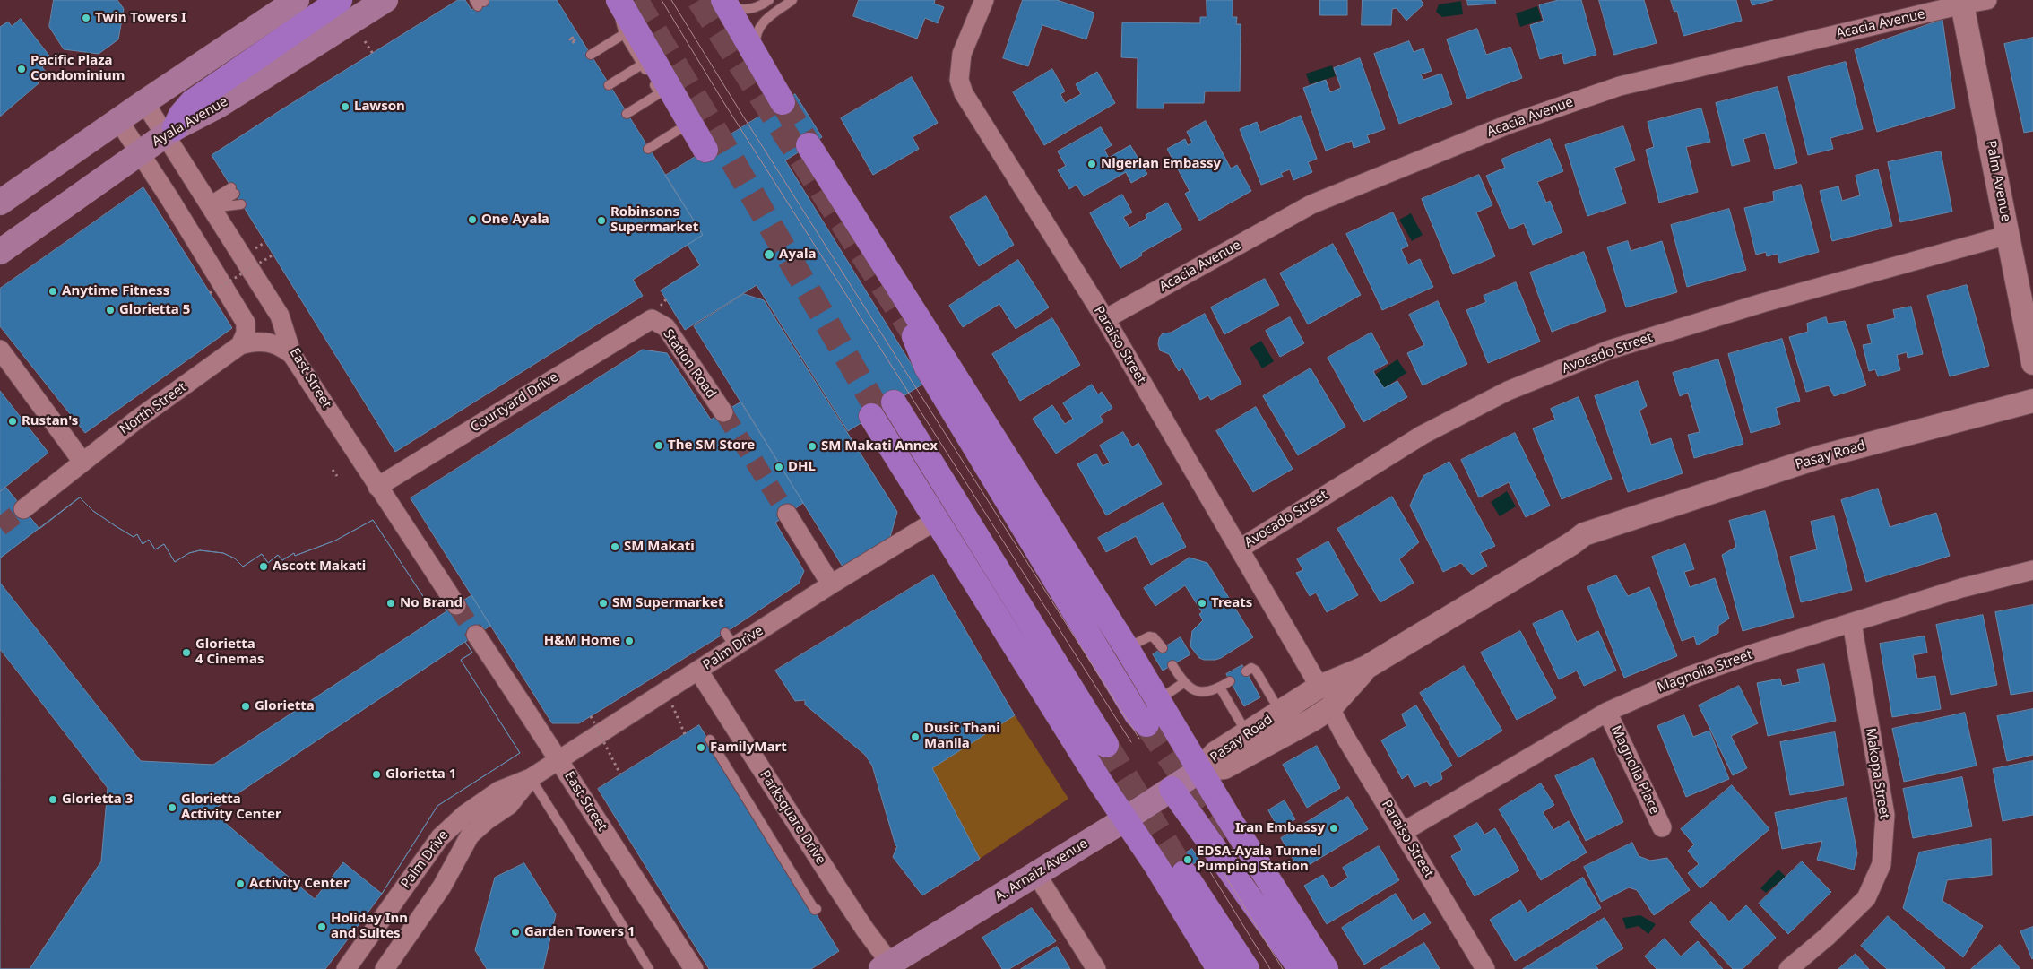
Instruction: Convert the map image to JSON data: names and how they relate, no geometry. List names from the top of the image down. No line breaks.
{"streets":{"main road":["Ayala Avenue","A. Arnaiz Avenue"],"street":["Acacia Avenue","Palm Avenue","Paraiso Street","Avocado Street","Station Road","East Street","Courtyard Drive","North Street","Pasay Road","Palm Drive","Magnolia Street","Magnolia Place","Makopa Street","Parksquare Drive"]},"crossings":[["Acacia Avenue","Palm Avenue"],["Acacia Avenue","Paraiso Street"],["Ayala Avenue","East Street"],["Palm Avenue","Avocado Street"],["Paraiso Street","Avocado Street"],["Paraiso Street","Pasay Road"],["Paraiso Street","Magnolia Street"],["Station Road","Courtyard Drive"],["East Street","Courtyard Drive"],["East Street","North Street"],["East Street","Palm Drive"],["Pasay Road","A. Arnaiz Avenue"],["Palm Drive","Parksquare Drive"],["Magnolia Street","Magnolia Place"],["Magnolia Street","Makopa Street"],["Parksquare Drive","A. Arnaiz Avenue"]],"places":["Twin Towers I","Pacific Plaza Condominium","Lawson","Nigerian Embassy","One Ayala","Robinsons Supermarket","Ayala","Anytime Fitness","Glorietta 5","Rustan's","The SM Store","SM Makati Annex","DHL","SM Makati","Ascott Makati","No Brand","SM Supermarket","Treats","H&M Home","Glorietta 4 Cinemas","Glorietta","Dusit Thani Manila","FamilyMart","Glorietta 1","Glorietta 3","Glorietta Activity Center","Iran Embassy","EDSA-Ayala Tunnel Pumping Station","Activity Center","Holiday Inn and Suites","Garden Towers 1"]}
